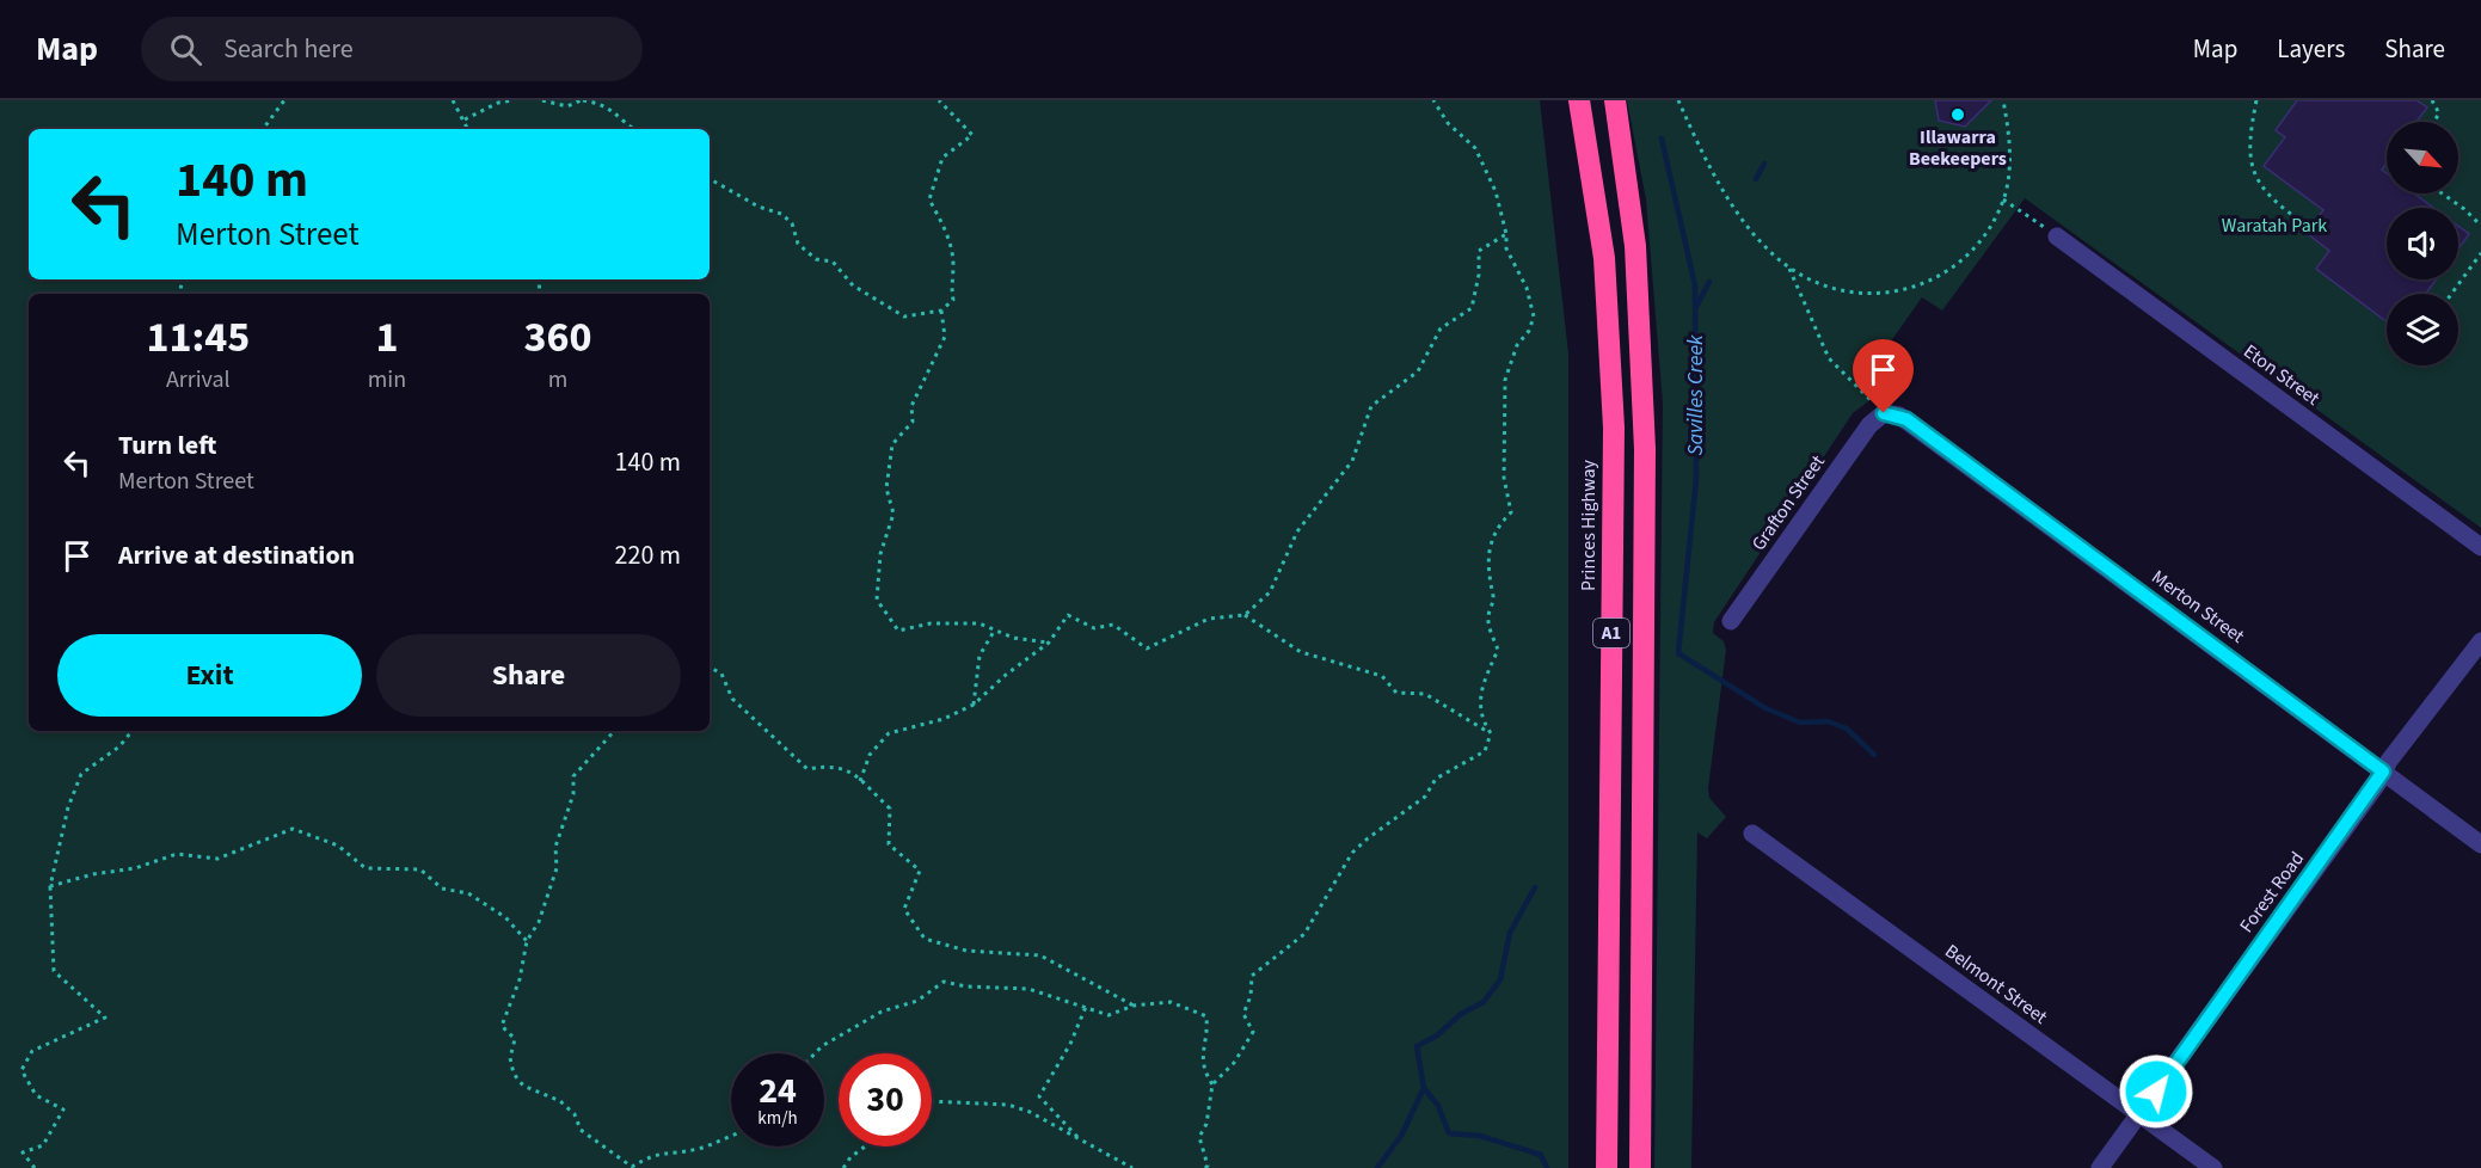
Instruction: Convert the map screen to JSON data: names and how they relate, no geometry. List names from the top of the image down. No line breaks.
{"streets":{"highway":["Princes Highway","A1"],"street":["Eton Street","Grafton Street","Merton Street","Forest Road","Belmont Street"]},"crossings":[["Grafton Street","Merton Street"],["Merton Street","Forest Road"],["Forest Road","Belmont Street"]],"water":["Savilles Creek"],"parks":["Waratah Park"],"places":["Illawarra Beekeepers"],"north":"bottom right","page":{"header":"Map","search":"Search here","nav":["Map","Layers","Share"],"turn":["140 m","Merton Street"],"eta":["11:45","Arrival","1","min","360","m"],"list":[{"name":"Turn left","note":"Merton Street","value":"140 m"},{"name":"Arrive at destination","value":"220 m"}],"buttons":["Exit","Share"],"speed":"24 km/h","limit":"30"}}
